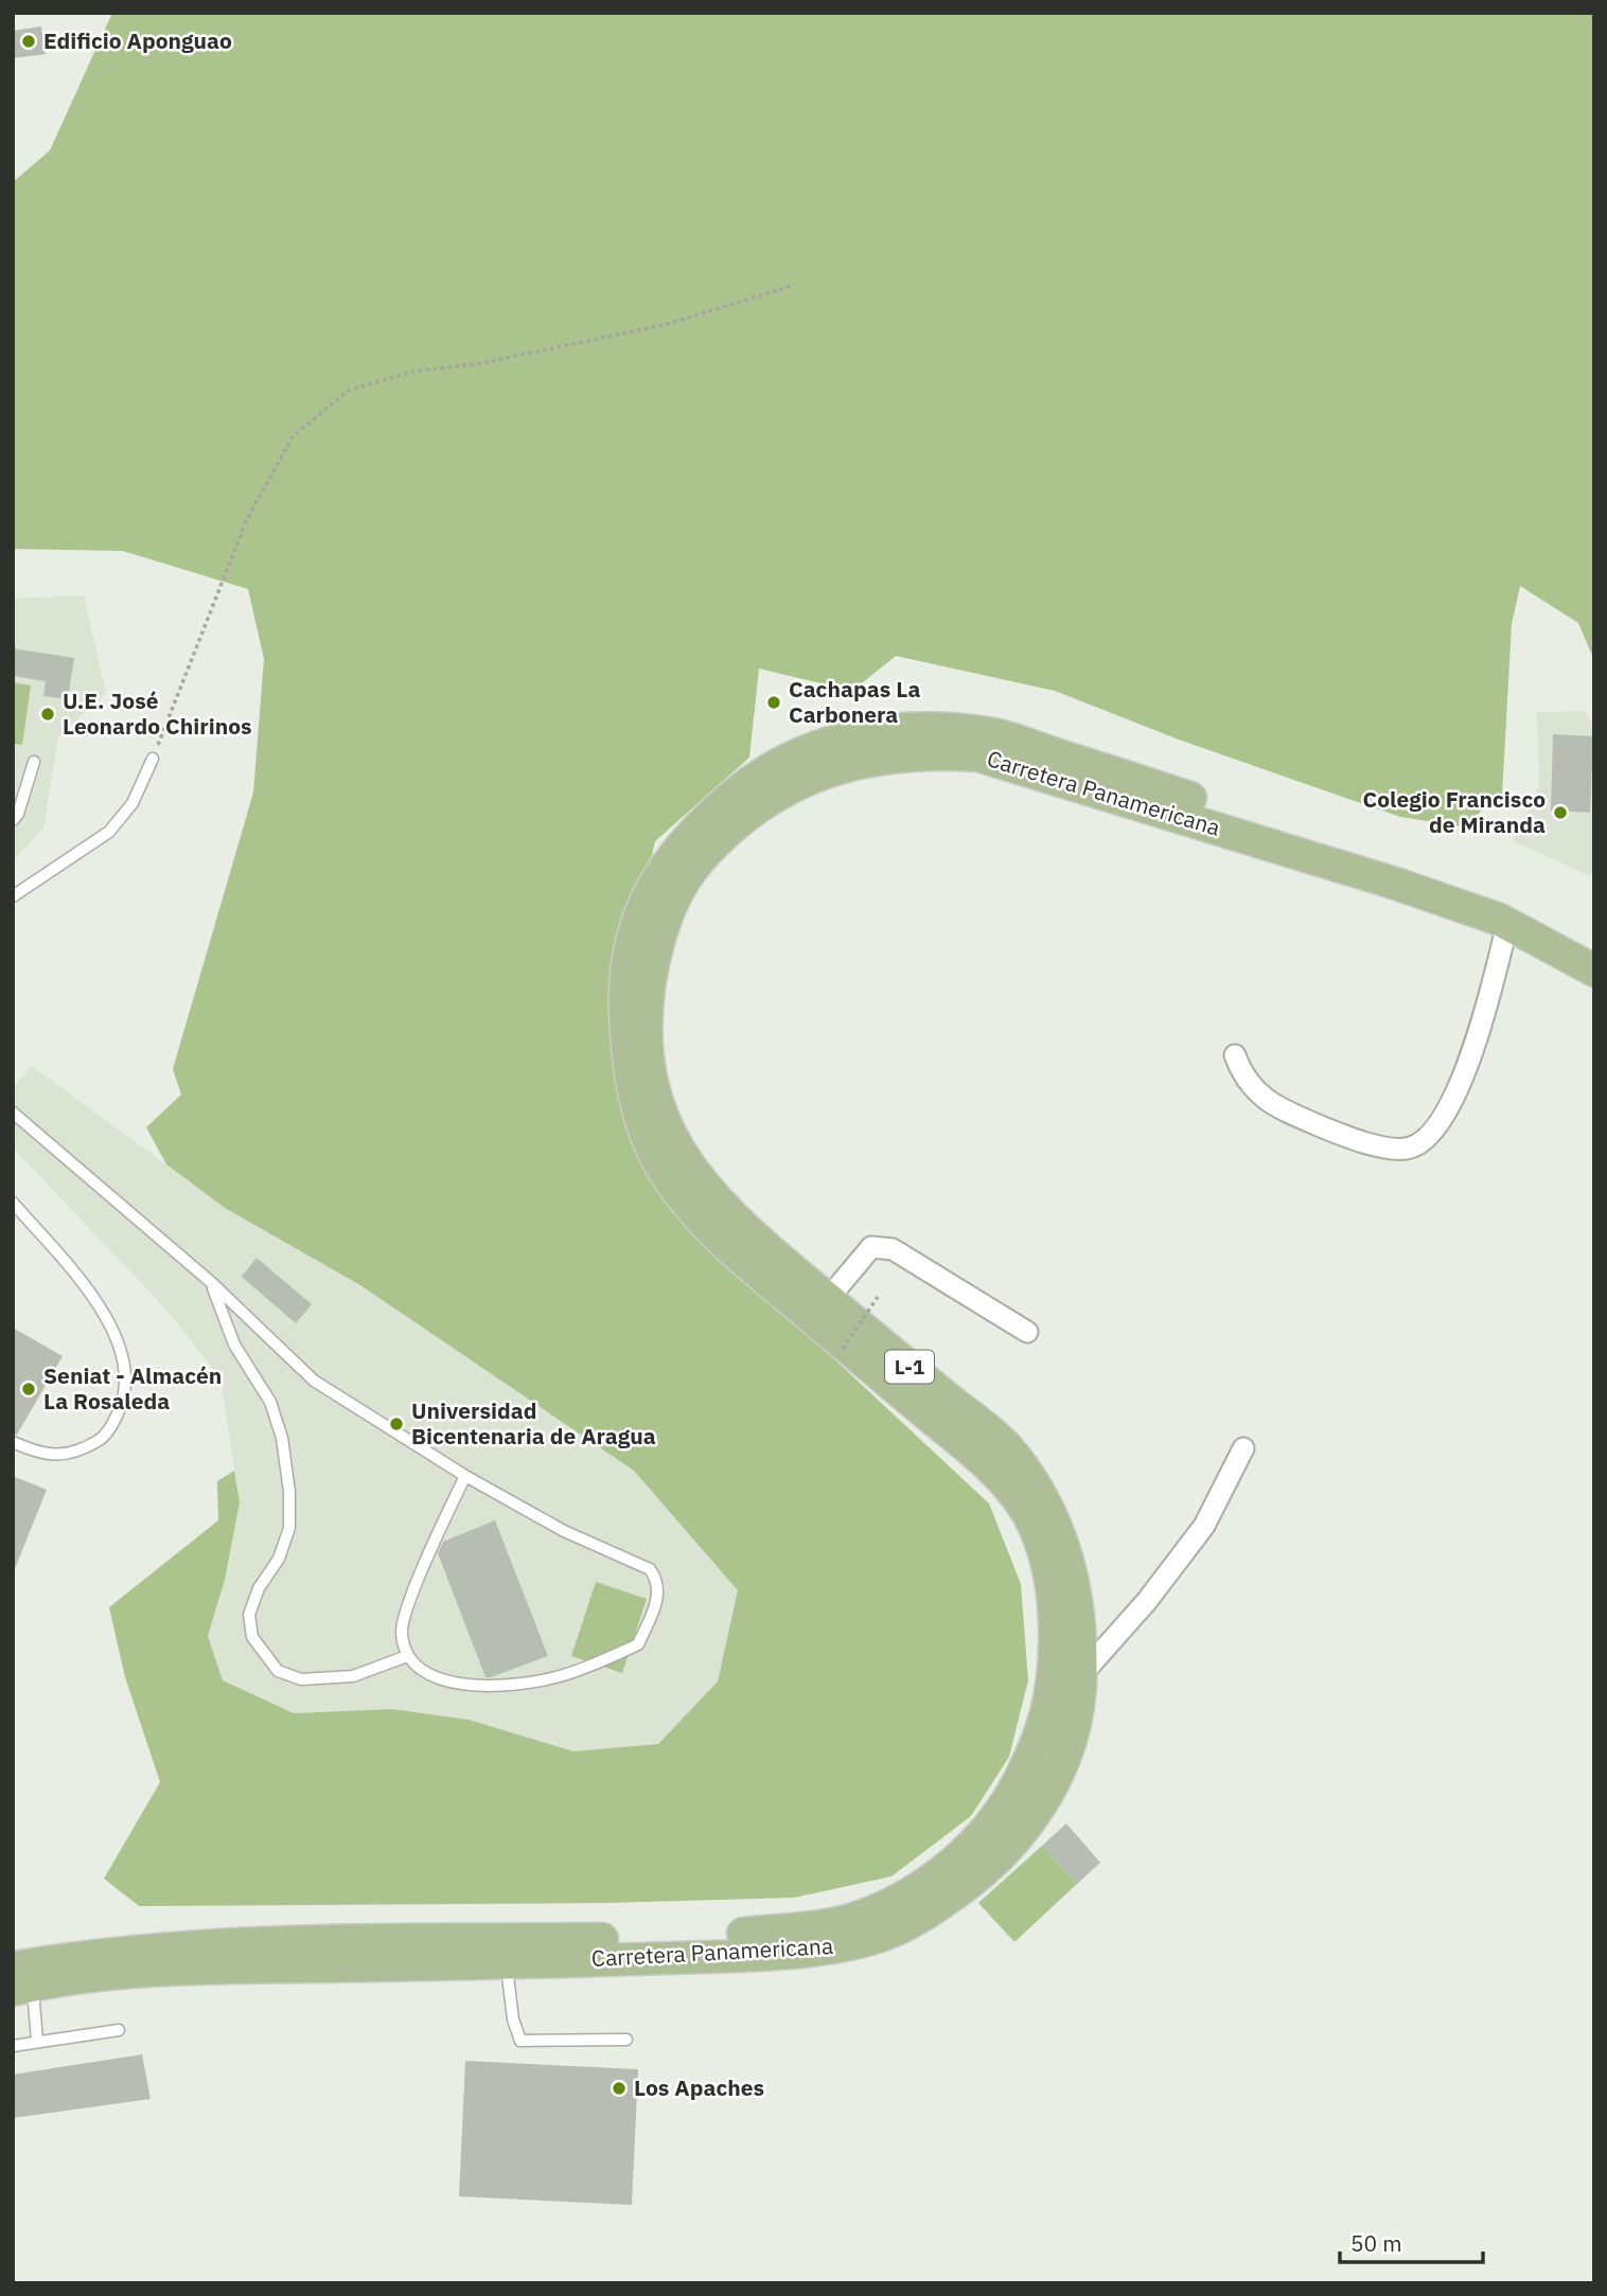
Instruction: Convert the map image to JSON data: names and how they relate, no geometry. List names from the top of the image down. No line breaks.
{"streets":{"main road":["Carretera Panamericana","L-1"]},"places":["Edificio Aponguao","Cachapas La Carbonera","U.E. José Leonardo Chirinos","Colegio Francisco de Miranda","Seniat - Almacén La Rosaleda","Universidad Bicentenaria de Aragua","Los Apaches"],"scale_bar":"50 m"}
